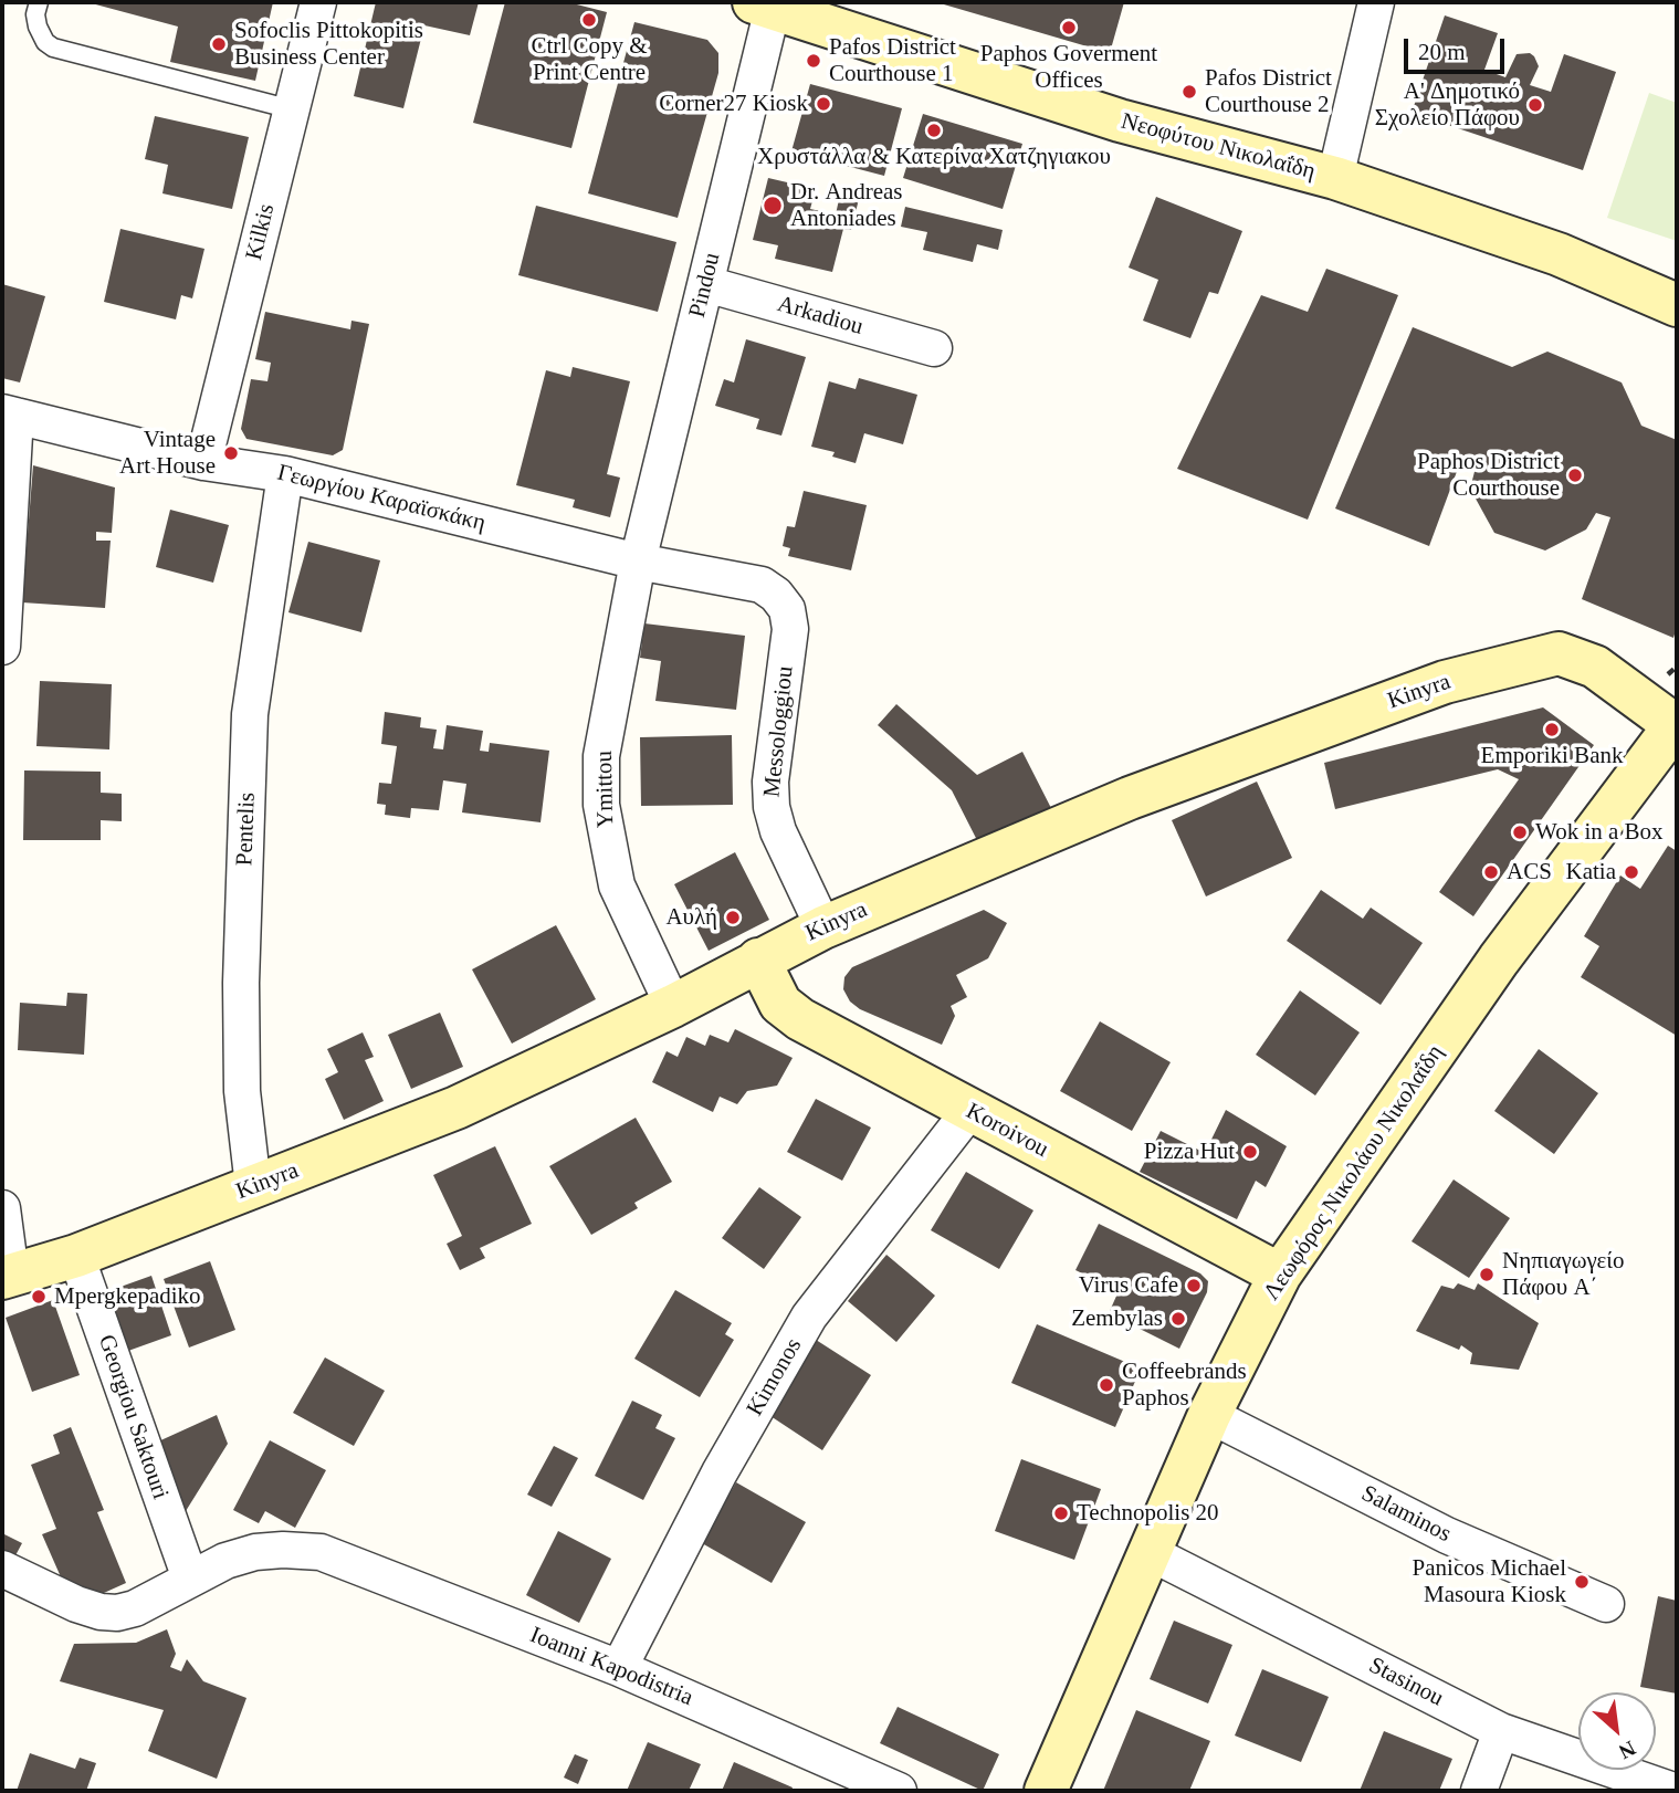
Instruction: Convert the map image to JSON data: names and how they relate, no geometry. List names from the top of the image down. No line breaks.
{"streets":{"street":["Νεοφύτου Νικολαΐδη","Kilkis","Pindou","Arkadiou","Γεωργίου Καραϊσκάκη","Kinyra","Messologgiou","Ymittou","Pentelis","Koroivou","Λεωφόρος Νικολάου Νικολαΐδη","Kimonos","Georgiou Saktouri","Salaminos","Ioanni Kapodistria","Stasinou"]},"crossings":[["Νεοφύτου Νικολαΐδη","Pindou"],["Kilkis","Γεωργίου Καραϊσκάκη"],["Pindou","Arkadiou"],["Pindou","Γεωργίου Καραϊσκάκη"],["Pindou","Ymittou"],["Γεωργίου Καραϊσκάκη","Messologgiou"],["Γεωργίου Καραϊσκάκη","Ymittou"],["Γεωργίου Καραϊσκάκη","Pentelis"],["Kinyra","Messologgiou"],["Kinyra","Ymittou"],["Kinyra","Pentelis"],["Kinyra","Koroivou"],["Kinyra","Λεωφόρος Νικολάου Νικολαΐδη"],["Kinyra","Georgiou Saktouri"],["Koroivou","Λεωφόρος Νικολάου Νικολαΐδη"],["Koroivou","Kimonos"],["Λεωφόρος Νικολάου Νικολαΐδη","Salaminos"],["Λεωφόρος Νικολάου Νικολαΐδη","Stasinou"],["Kimonos","Ioanni Kapodistria"],["Georgiou Saktouri","Ioanni Kapodistria"]],"places":["Ctrl Copy & Print Centre","Paphos Goverment Offices","Sofoclis Pittokopitis Business Center","Pafos District Courthouse 1","Pafos District Courthouse 2","Corner27 Kiosk","Α' Δημοτικό Σχολείο Πάφου","Χρυστάλλα & Κατερίνα Χατζηγιακου","Dr. Andreas Antoniades","Vintage Art House","Paphos District Courthouse","Emporiki Bank","Wok in a Box","ACS","Katia","Αυλή","Pizza Hut","Νηπιαγωγείο Πάφου Α΄","Virus Cafe","Mpergkepadiko","Zembylas","Coffeebrands Paphos","Technopolis 20","Panicos Michael Masoura Kiosk"],"scale_bar":"20 m","north":"bottom right"}
